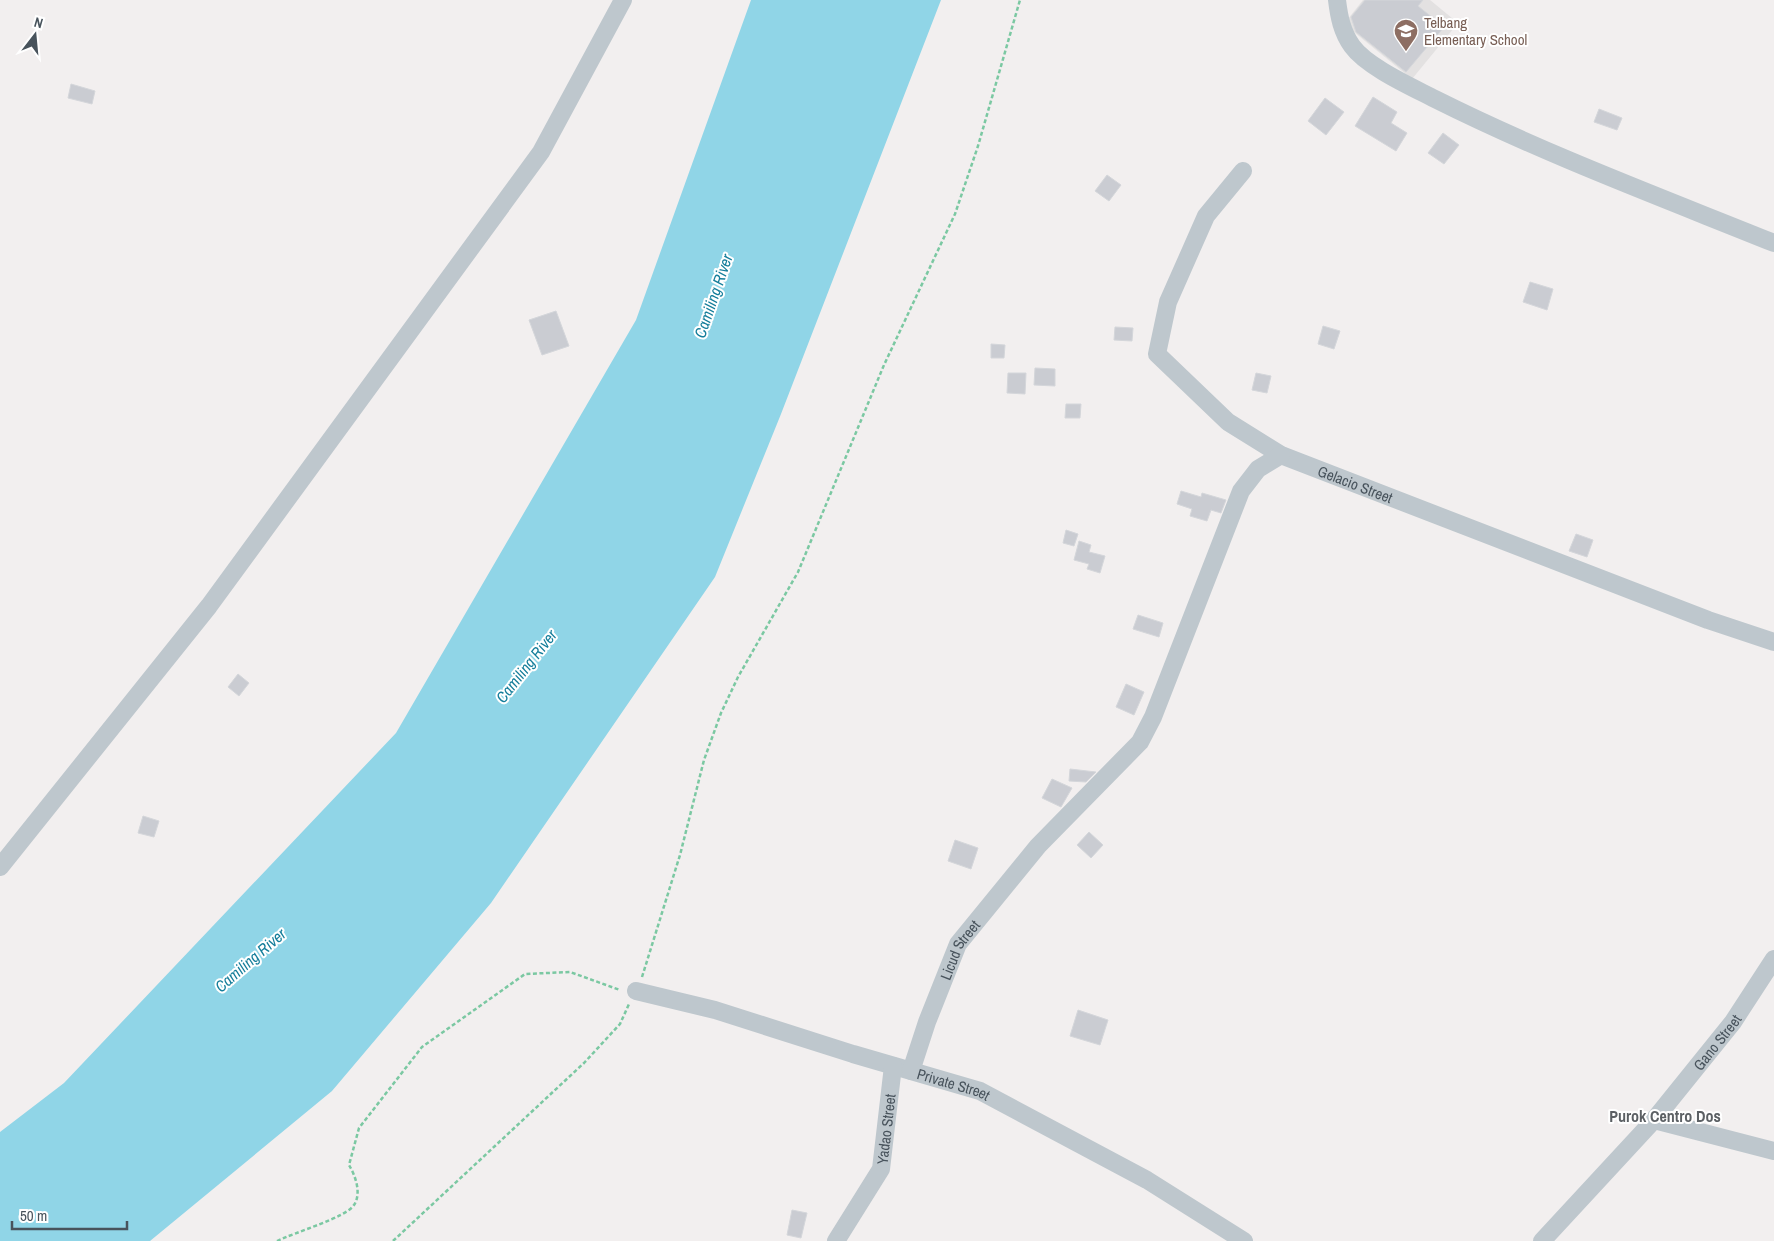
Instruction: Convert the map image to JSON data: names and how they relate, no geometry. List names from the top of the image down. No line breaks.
{"streets":{"street":["Gelacio Street","Licud Street","Gano Street","Private Street","Yadao Street"]},"crossings":[["Gelacio Street","Licud Street"],["Licud Street","Private Street"],["Private Street","Yadao Street"]],"districts":["Purok Centro Dos"],"water":["Camiling River"],"places":{"school or university":["Telbang Elementary School"]},"scale_bar":"50 m","north":"top"}
